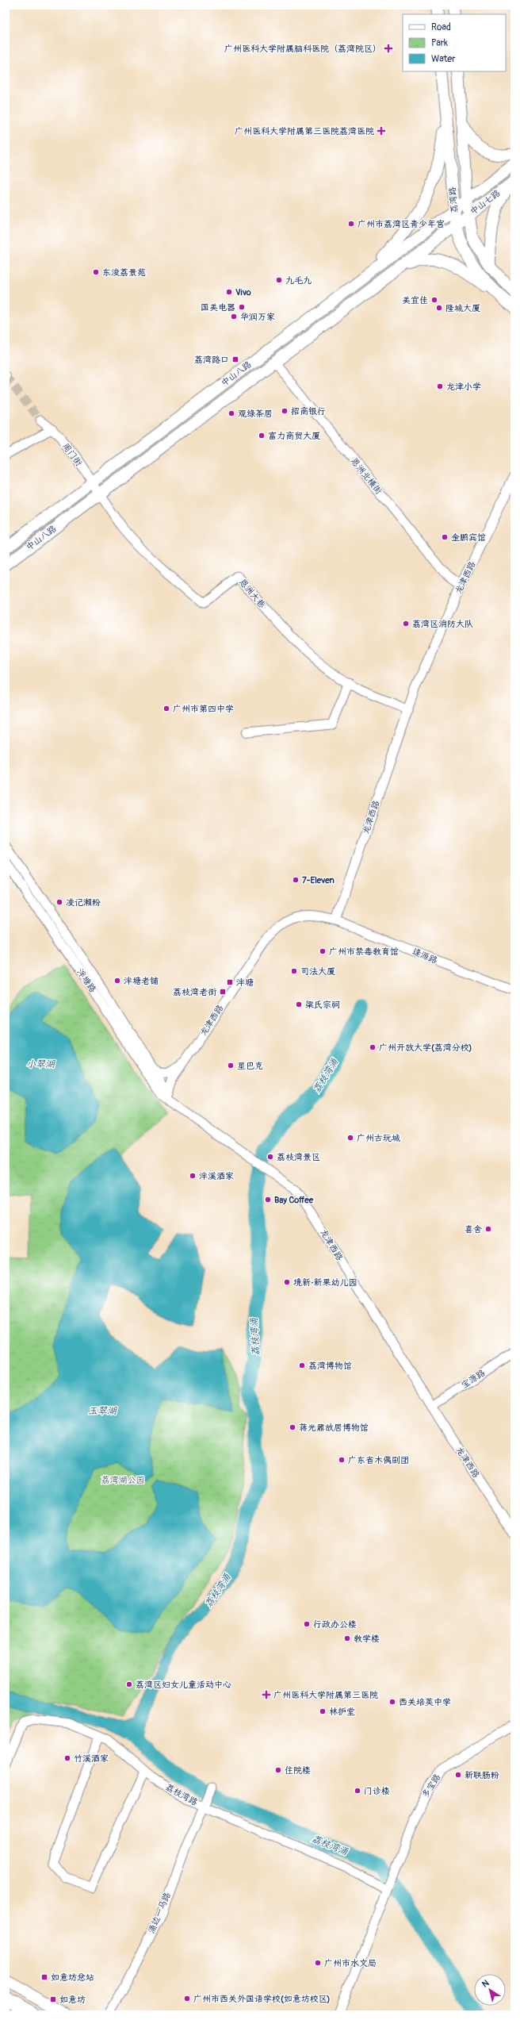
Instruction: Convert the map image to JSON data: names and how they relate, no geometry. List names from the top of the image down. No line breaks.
{"streets":{"main road":["荔湾路","中山七路","中山八路"],"street":["周门街","恩洲北横街","龙津西路","恩洲大巷","逢源路","泮塘路","宝源路","多宝路","荔枝湾路","涌边一马路"]},"crossings":[["荔湾路","中山七路"],["荔湾路","中山八路"],["中山七路","中山八路"],["中山八路","周门街"],["中山八路","恩洲北横街"],["中山八路","恩洲大巷"],["周门街","恩洲大巷"],["恩洲北横街","龙津西路"],["龙津西路","恩洲大巷"],["龙津西路","逢源路"],["龙津西路","泮塘路"],["龙津西路","宝源路"],["多宝路","荔枝湾路"],["荔枝湾路","涌边一马路"]],"water":["小翠湖","荔枝湾涌","玉翠湖"],"parks":["荔湾湖公园"],"places":{"health":["广州医科大学附属脑科医院（荔湾院区）","广州医科大学附属第三医院荔湾医院","广州医科大学附属第三医院"],"other":["广州市荔湾区青少年宫","东浚荔景苑","九毛九","Vivo","美宜佳","国美电器","隆城大厦","华润万家","龙津小学","招商银行","观绿茶居","富力商贸大厦","金鹏宾馆","荔湾区消防大队","广州市第四中学","7-Eleven","凌记濑粉","广州市禁毒教育馆","司法大厦","泮塘老铺","梁氏宗祠","广州开放大学(荔湾分校)","星巴克","广州古玩城","荔枝湾景区","泮溪酒家","Bay Coffee","喜舍","境新·新果幼儿园","荔湾博物馆","蒋光鼐故居博物馆","广东省木偶剧团","行政办公楼","教学楼","荔湾区妇女儿童活动中心","西关培英中学","林护堂","竹溪酒家","住院楼","新联肠粉","门诊楼","广州市水文局","广州市西关外国语学校(如意坊校区)"],"transit":["荔湾路口","泮塘","荔枝湾老街","如意坊总站","如意坊"]},"legend":["Road","Park","Water"],"north":"top left"}
